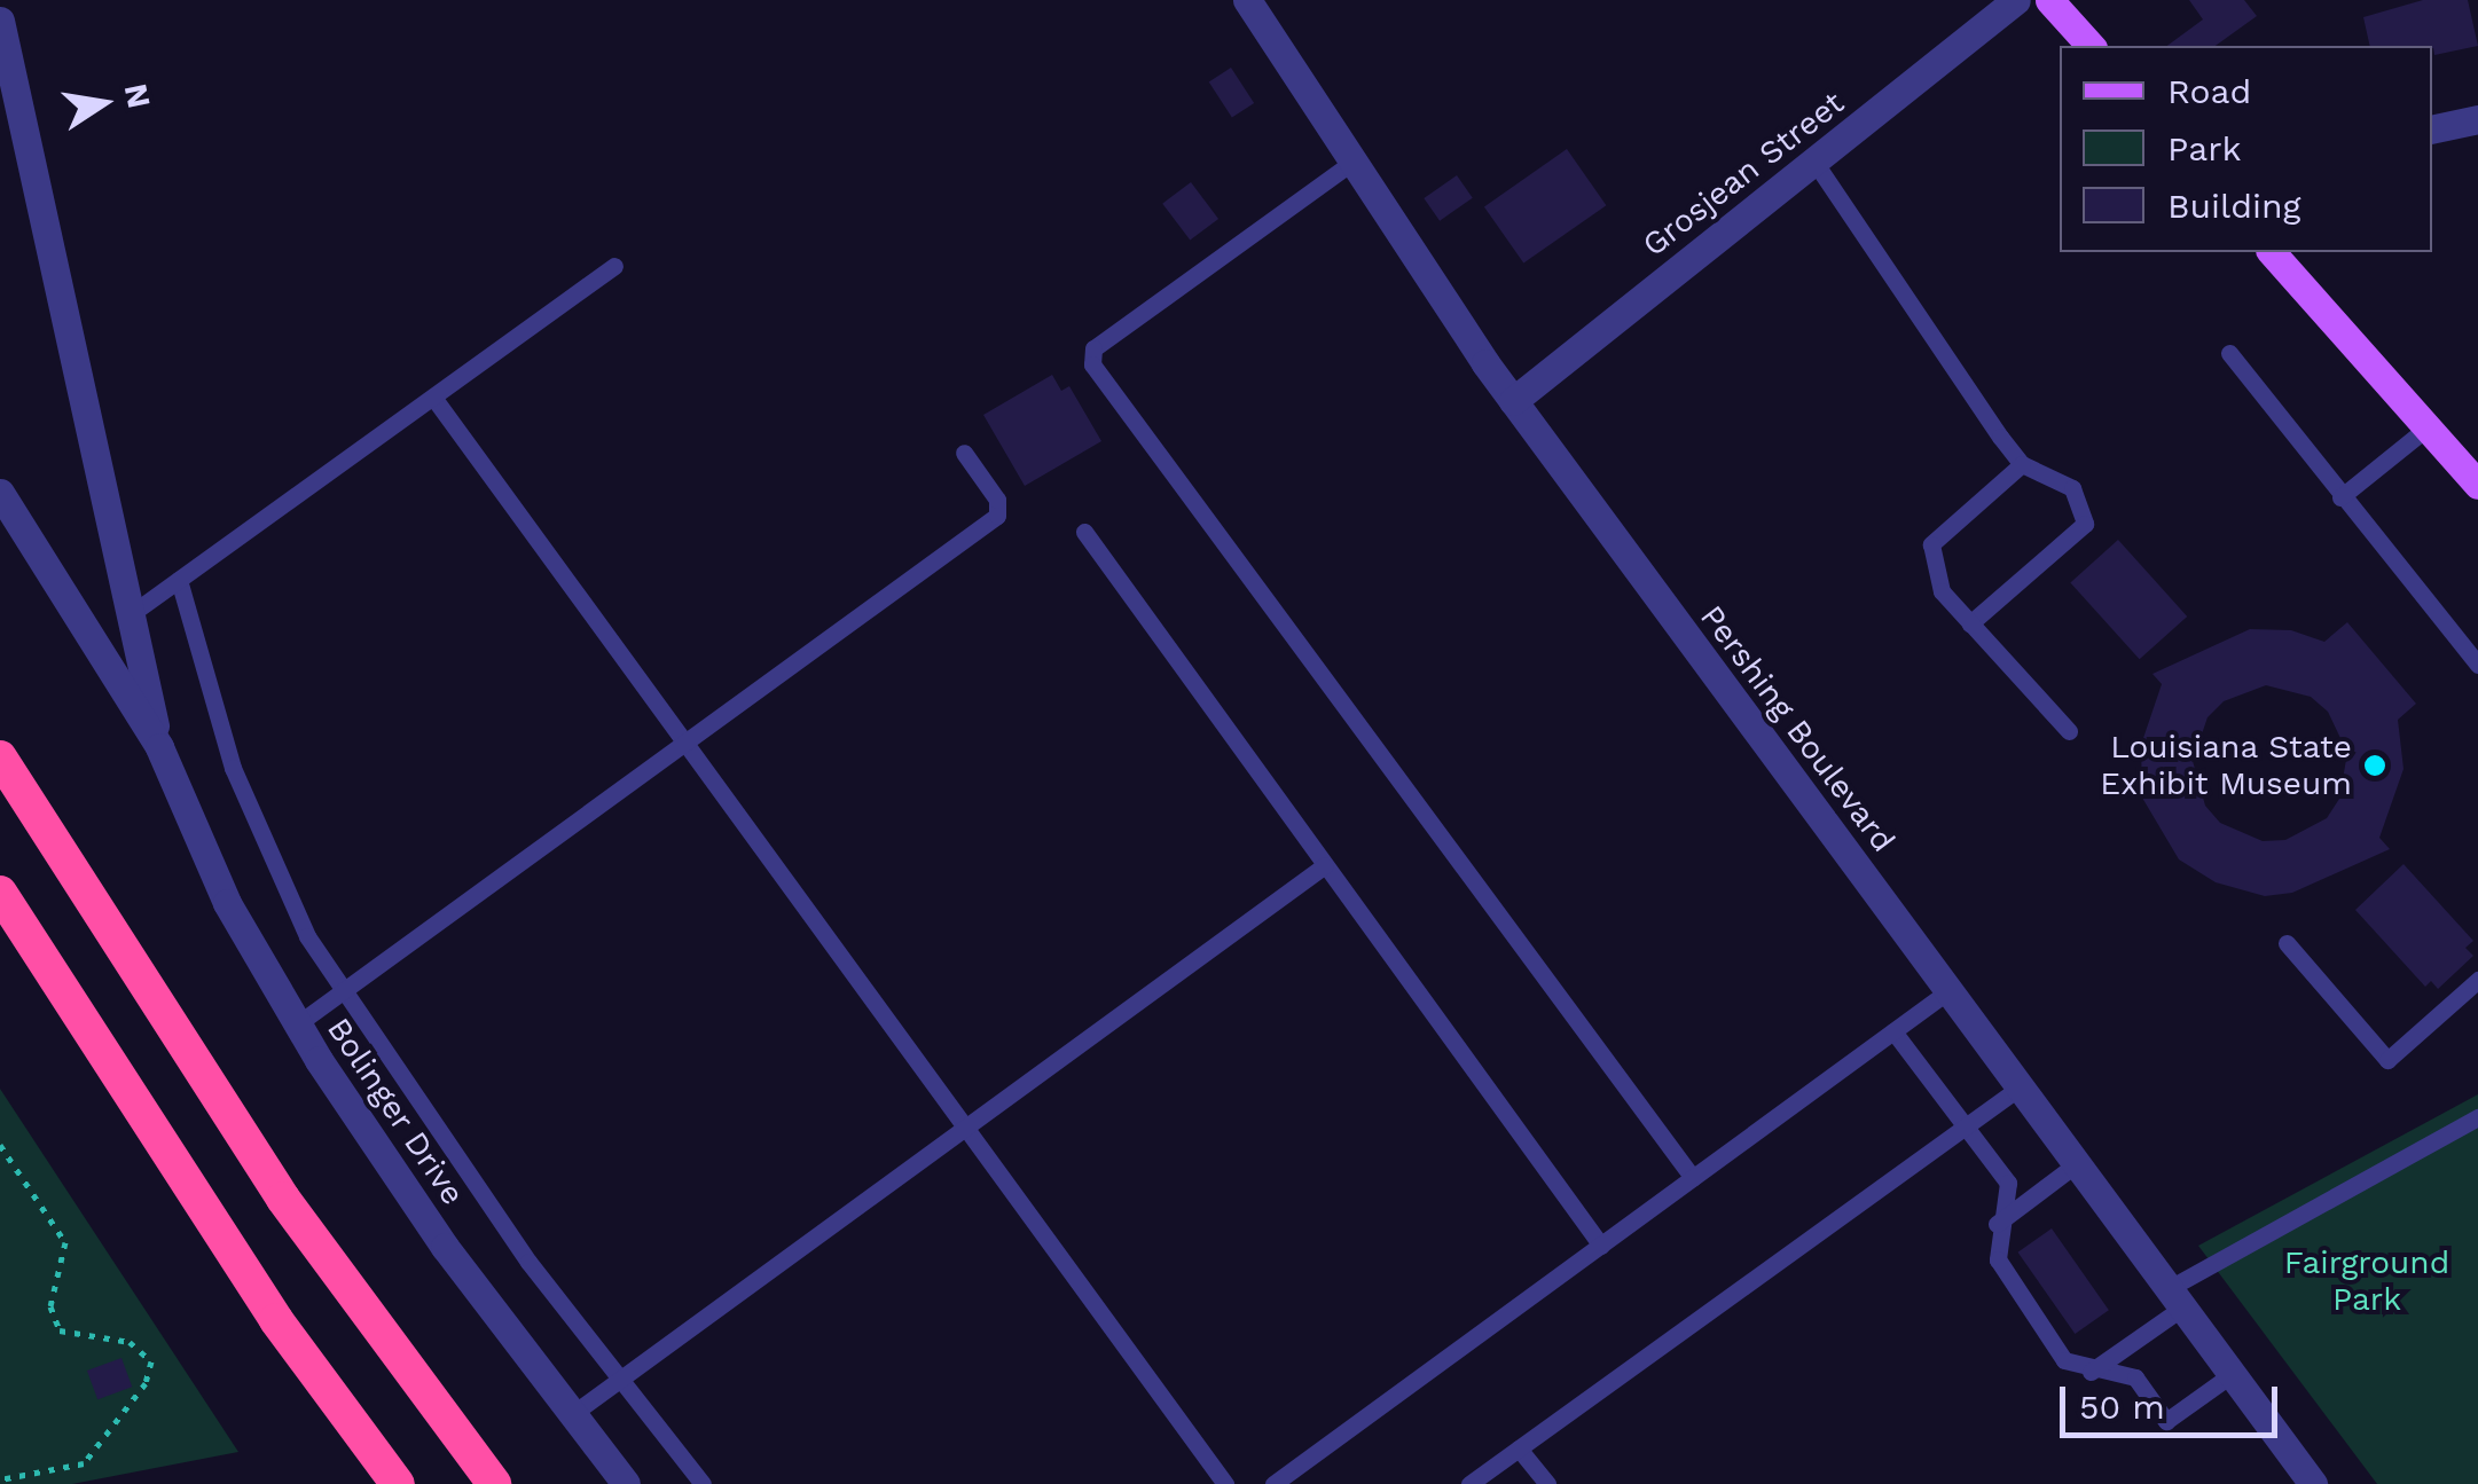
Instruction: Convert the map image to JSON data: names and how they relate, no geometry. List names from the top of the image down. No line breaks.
{"streets":{"street":["Grosjean Street","Pershing Boulevard","Bolinger Drive"]},"crossings":[["Grosjean Street","Pershing Boulevard"]],"parks":["Fairground Park"],"places":["Louisiana State Exhibit Museum"],"legend":["Road","Park","Building"],"scale_bar":"50 m","north":"right"}
